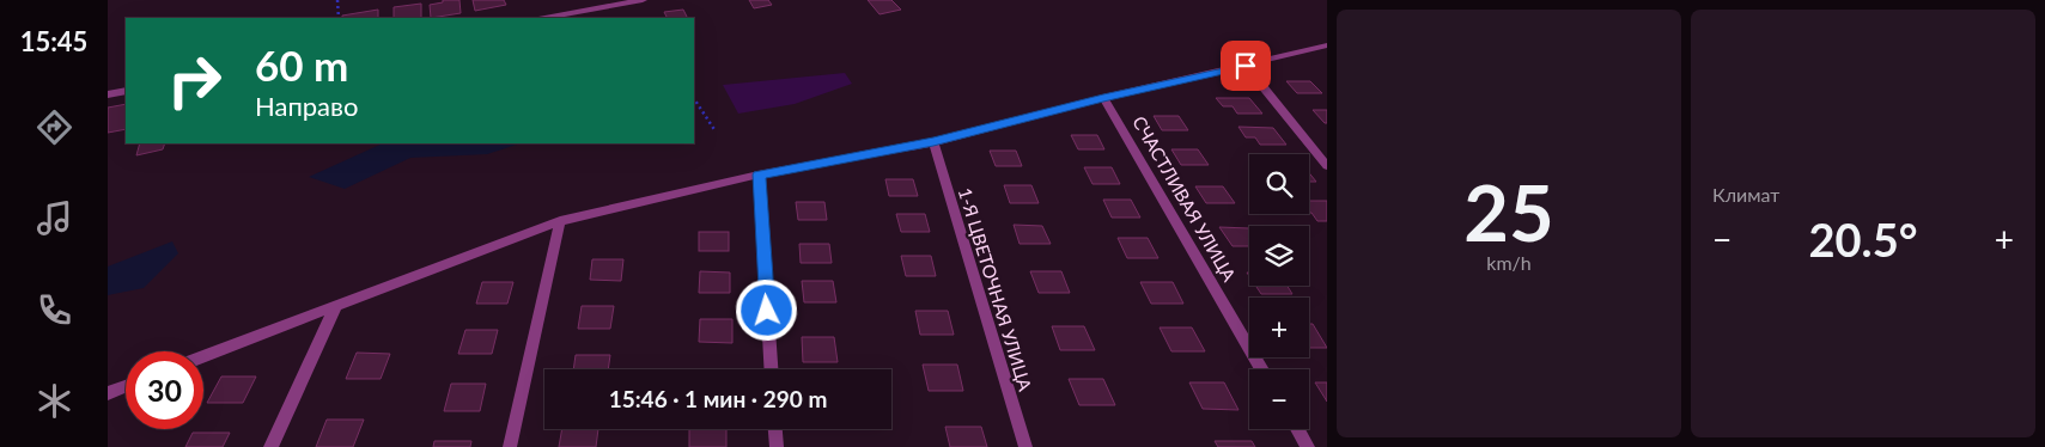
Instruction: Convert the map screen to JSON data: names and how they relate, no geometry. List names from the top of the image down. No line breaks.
{"streets":{"street":["СЧАСТЛИВАЯ УЛИЦА","1-Я ЦВЕТОЧНАЯ УЛИЦА"]},"page":{"tabs":"15:45","tile":[["25","km/h"],"Климат"],"turn":["60 m","Направо"],"map_buttons":["+","−"],"heat":["−","20.5°","+"],"limit":"30","trip":"15:46 · 1 мин · 290 m"}}
